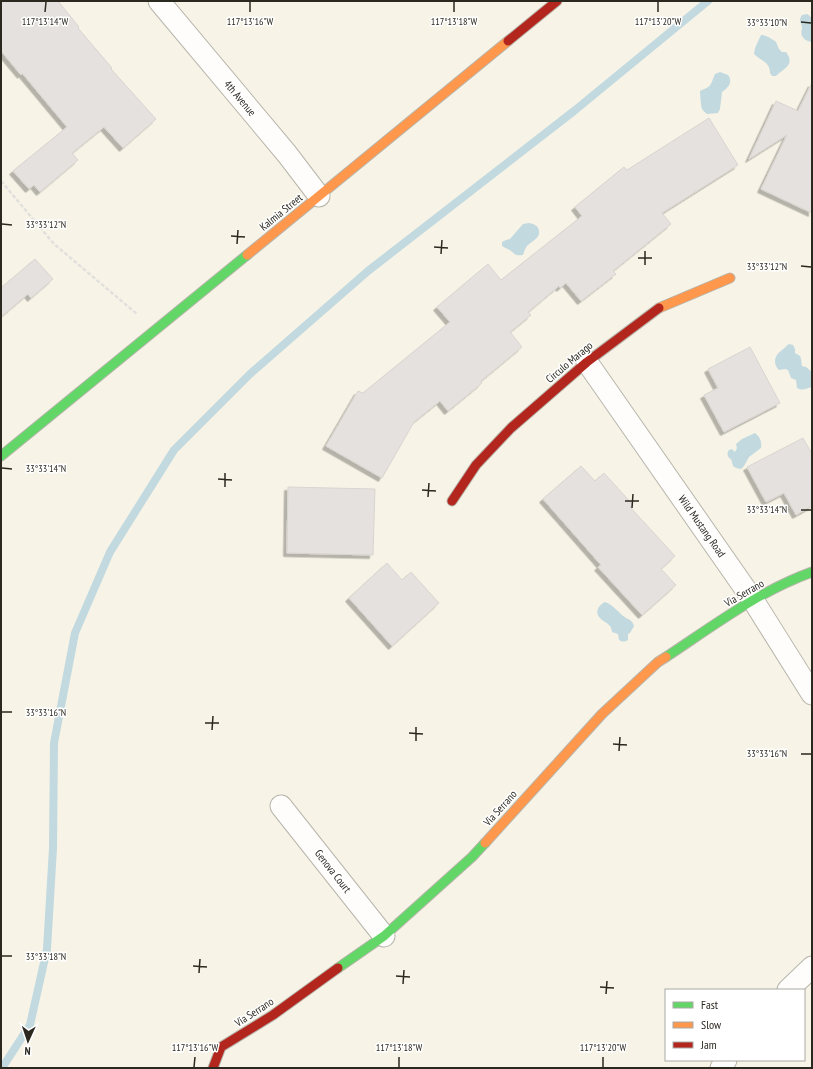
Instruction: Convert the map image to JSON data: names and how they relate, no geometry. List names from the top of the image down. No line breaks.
{"streets":{"street":["4th Avenue","Kalmia Street","Circulo Marago","Wild Mustang Road","Via Serrano","Genova Court"]},"crossings":[["4th Avenue","Kalmia Street"],["Circulo Marago","Wild Mustang Road"],["Wild Mustang Road","Via Serrano"],["Via Serrano","Genova Court"]],"legend":["Fast","Slow","Jam"],"north":"bottom","coordinates":["117°13'16\"W","117°13'18\"W","117°13'20\"W","117°13'14\"W","33°33'10\"N","33°33'12\"N","33°33'14\"N","33°33'16\"N","33°33'18\"N"]}
